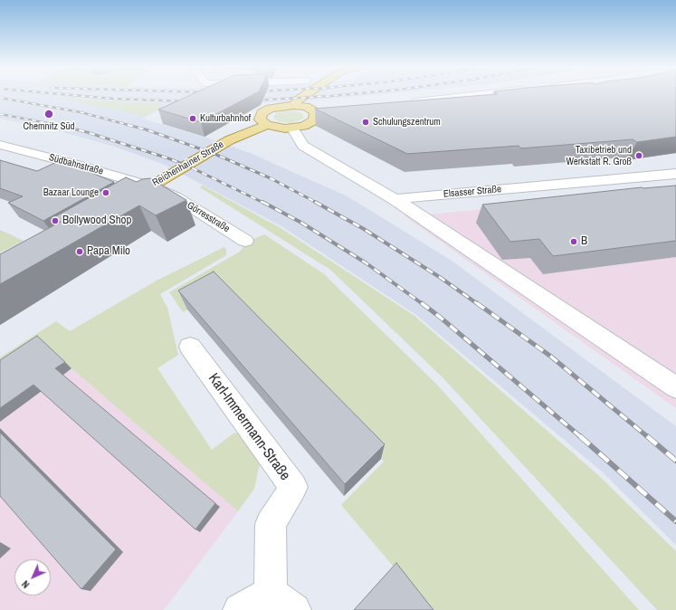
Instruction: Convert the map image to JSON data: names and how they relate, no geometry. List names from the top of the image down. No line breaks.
{"streets":{"main road":["Reichenhainer Straße"],"street":["Südbahnstraße","Elsasser Straße","Görresstraße","Karl-Immermann-Straße"]},"crossings":[["Reichenhainer Straße","Südbahnstraße"],["Reichenhainer Straße","Görresstraße"],["Südbahnstraße","Görresstraße"]],"places":["Chemnitz Süd","Kulturbahnhof","Schulungszentrum","Taxibetrieb und Werkstatt R. Groß","Bazaar Lounge","Bollywood Shop","B","Papa Milo"],"north":"bottom left"}
